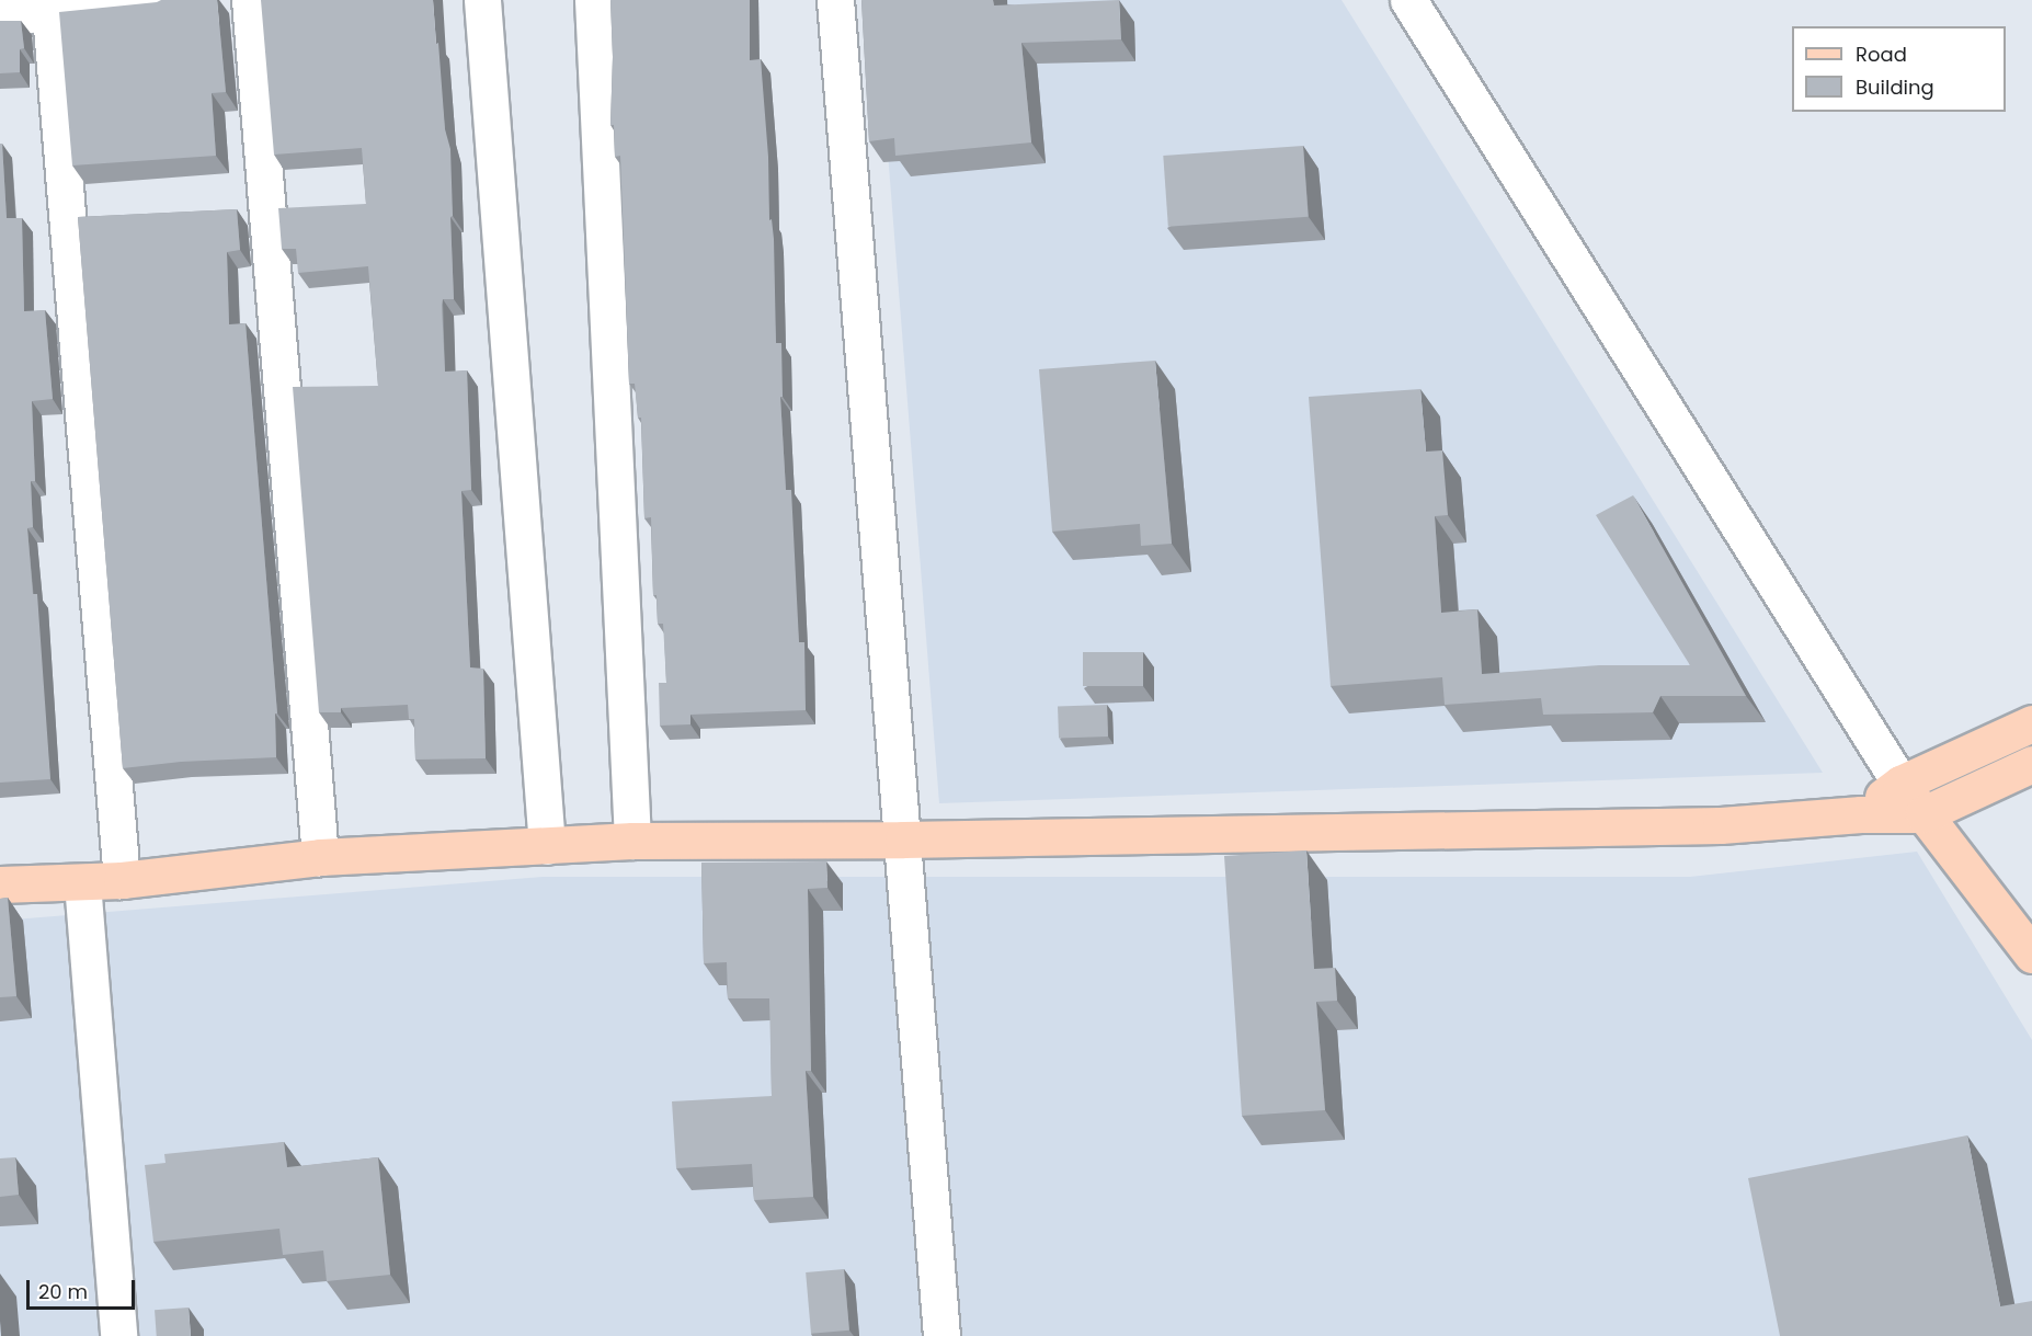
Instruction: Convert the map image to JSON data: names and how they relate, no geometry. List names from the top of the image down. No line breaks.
{"legend":["Road","Building"],"scale_bar":"20 m"}
